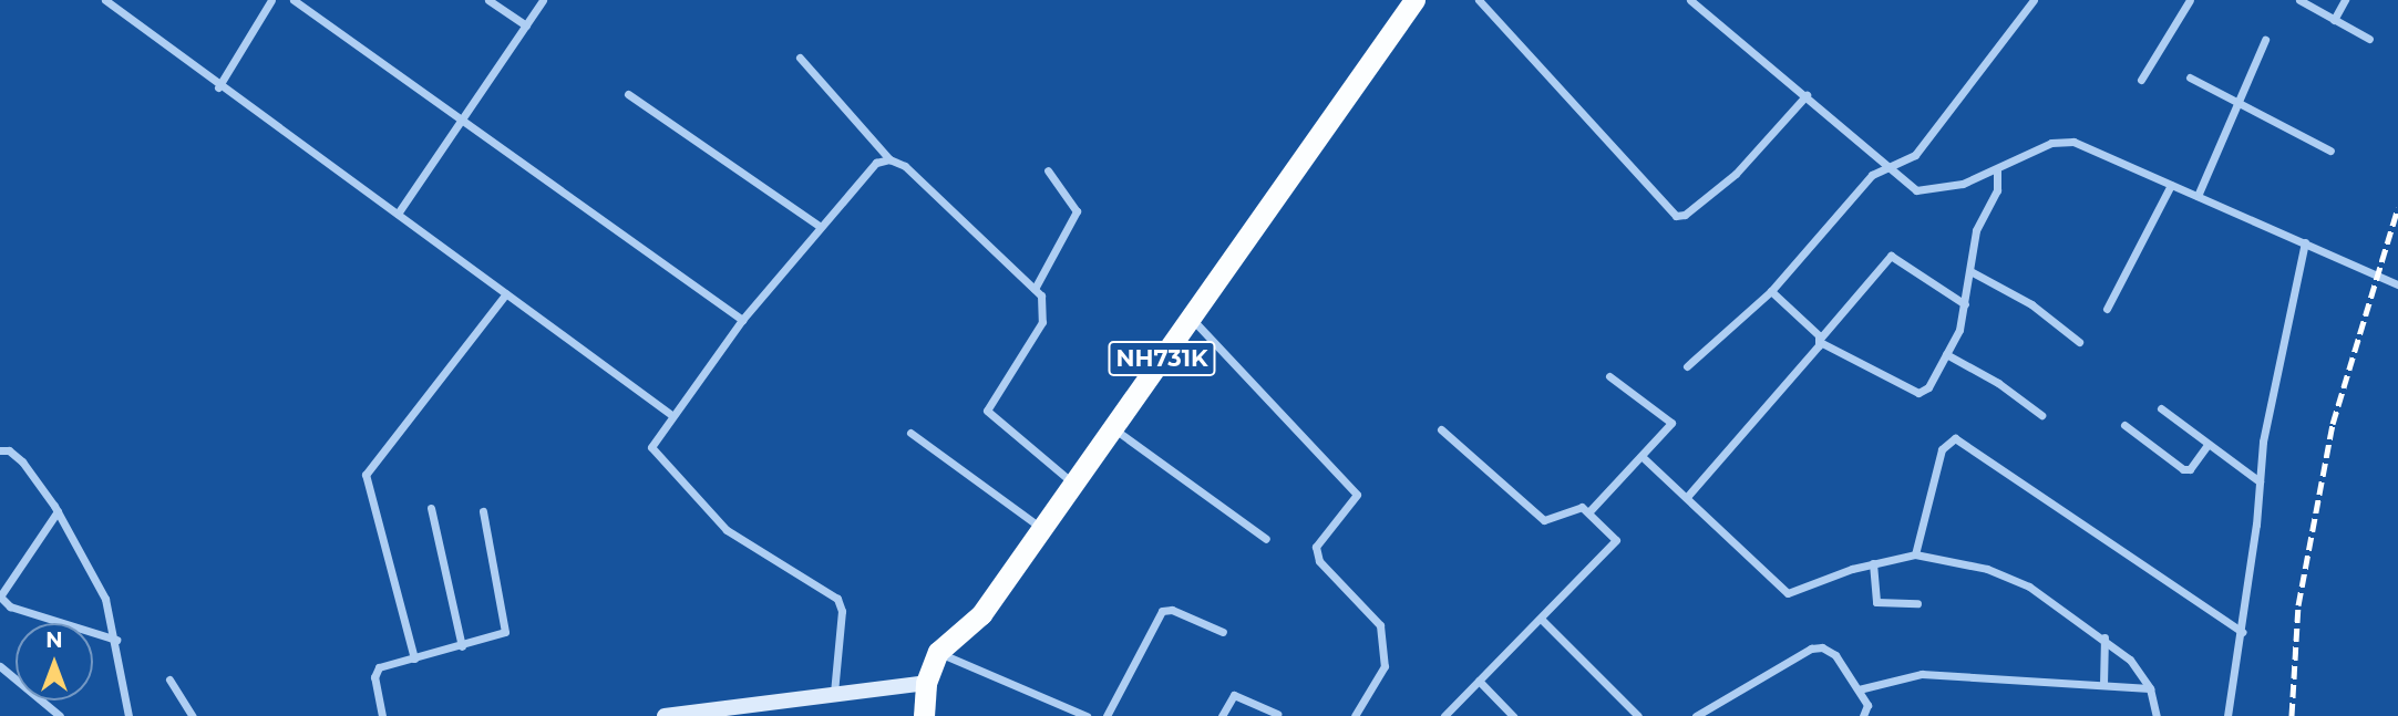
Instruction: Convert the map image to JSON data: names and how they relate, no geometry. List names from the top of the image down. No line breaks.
{"streets":{"highway":["NH731K"]},"north":"top"}
